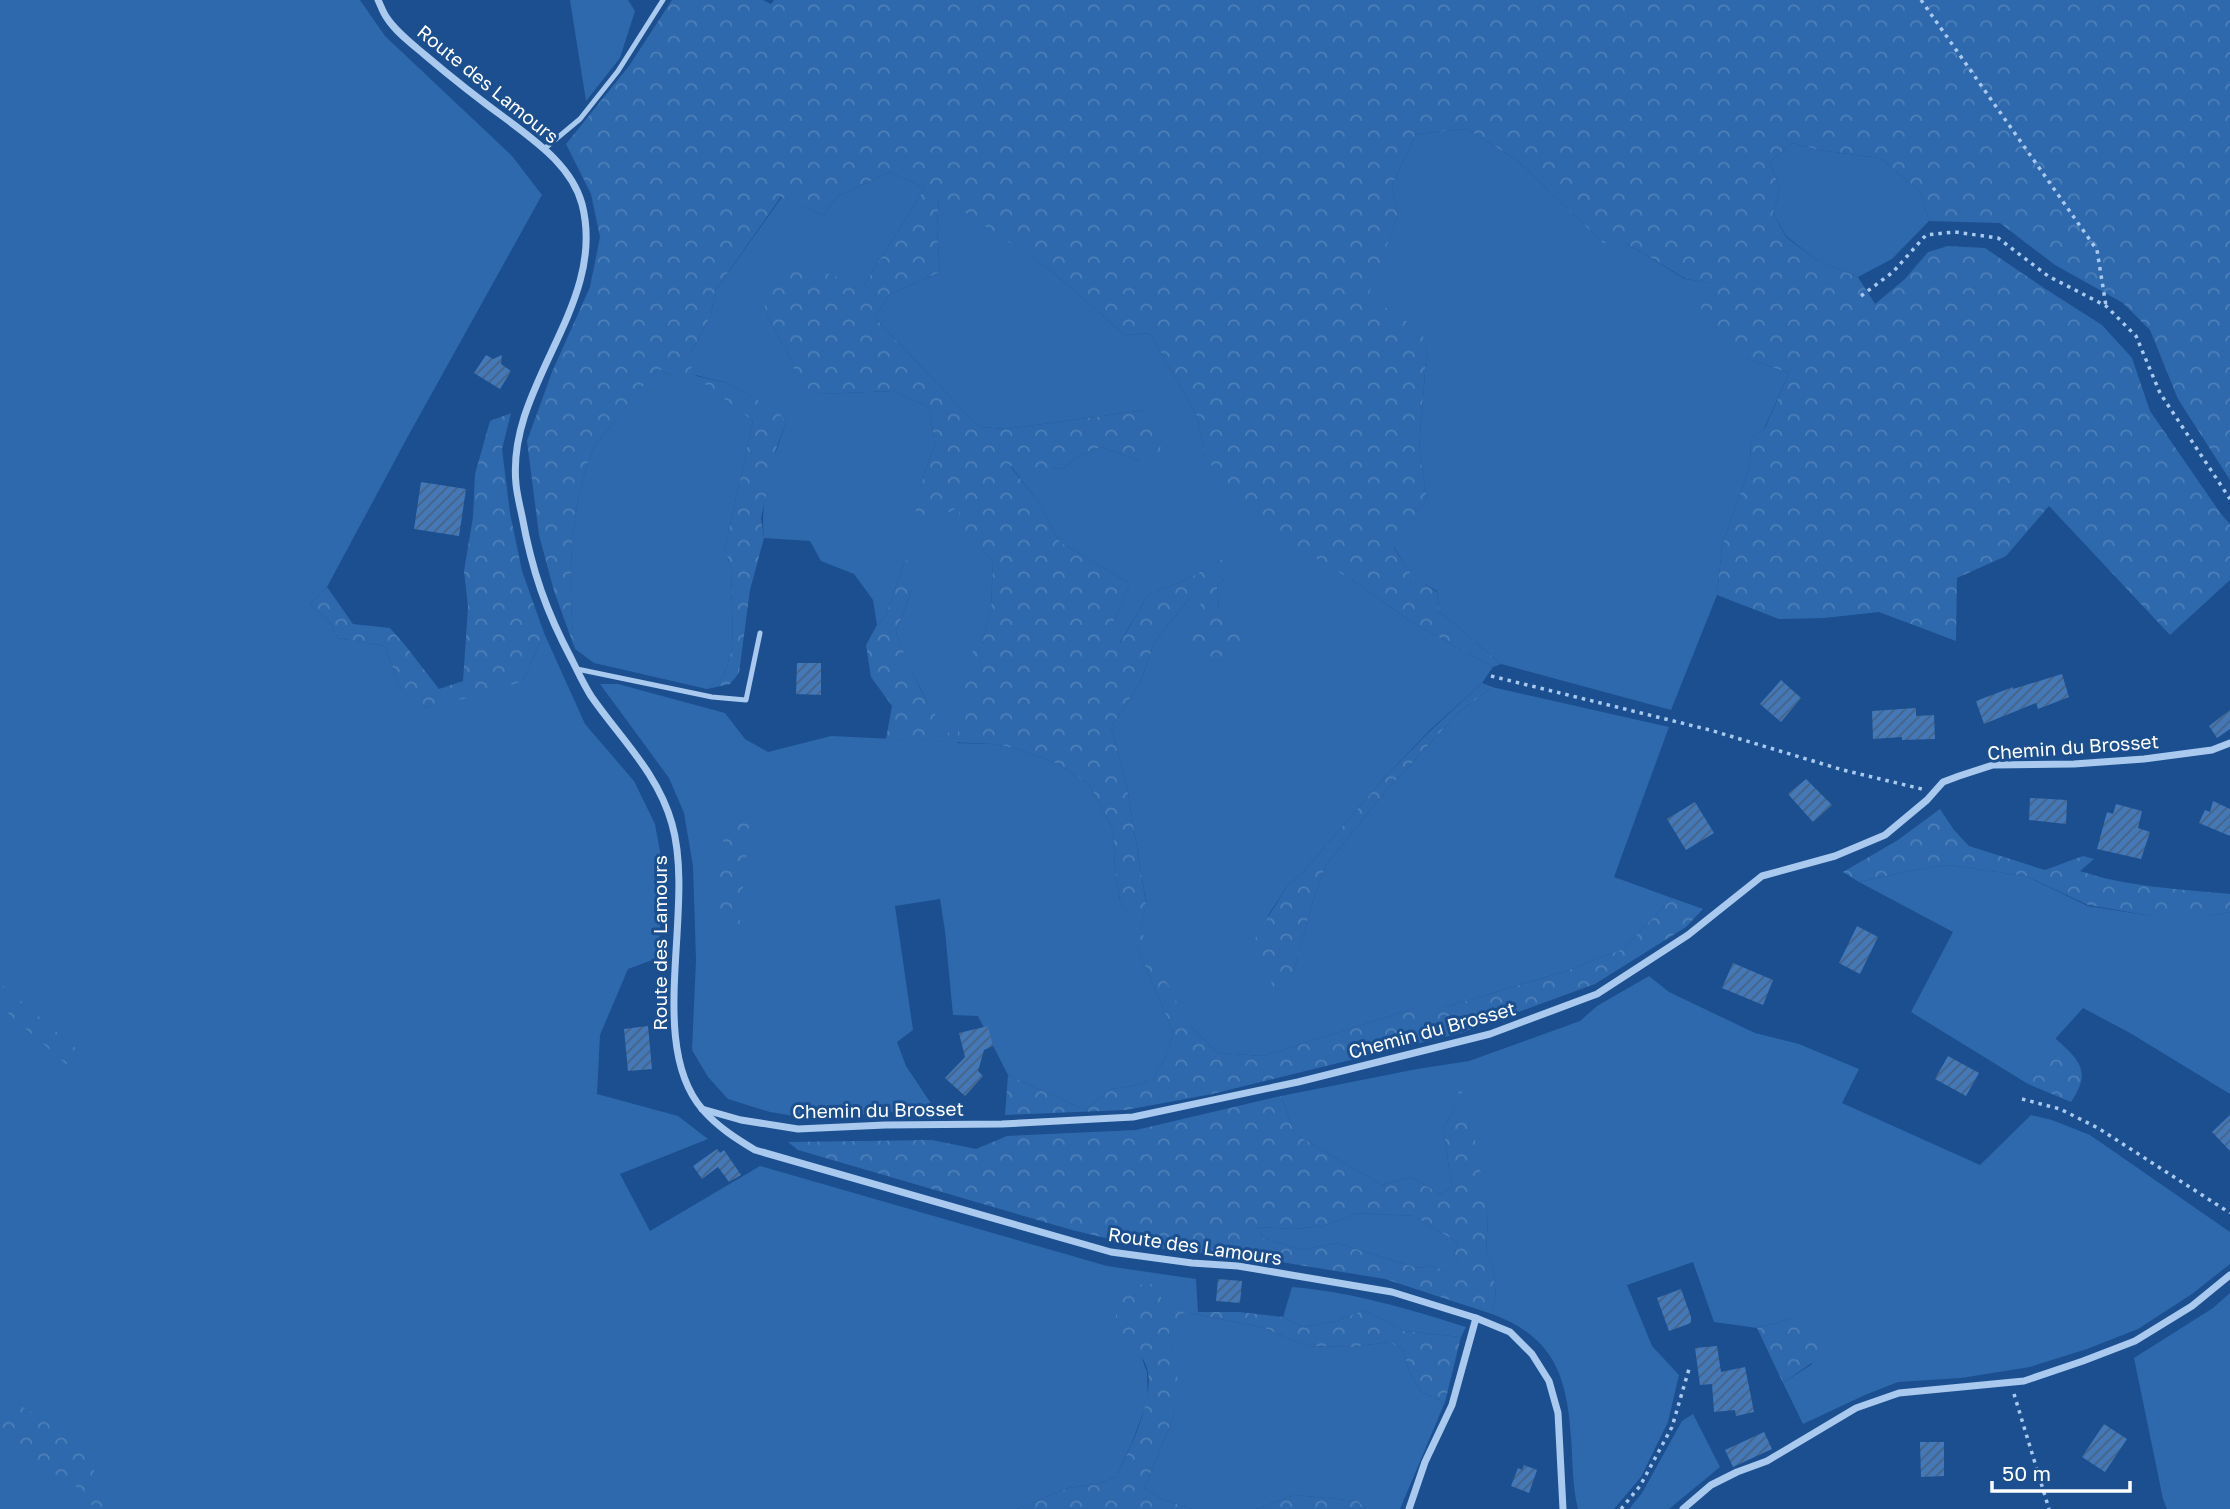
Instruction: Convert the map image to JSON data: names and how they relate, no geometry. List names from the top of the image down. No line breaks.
{"streets":{"street":["Route des Lamours","Chemin du Brosset"]},"crossings":[["Route des Lamours","Chemin du Brosset"]],"scale_bar":"50 m"}
